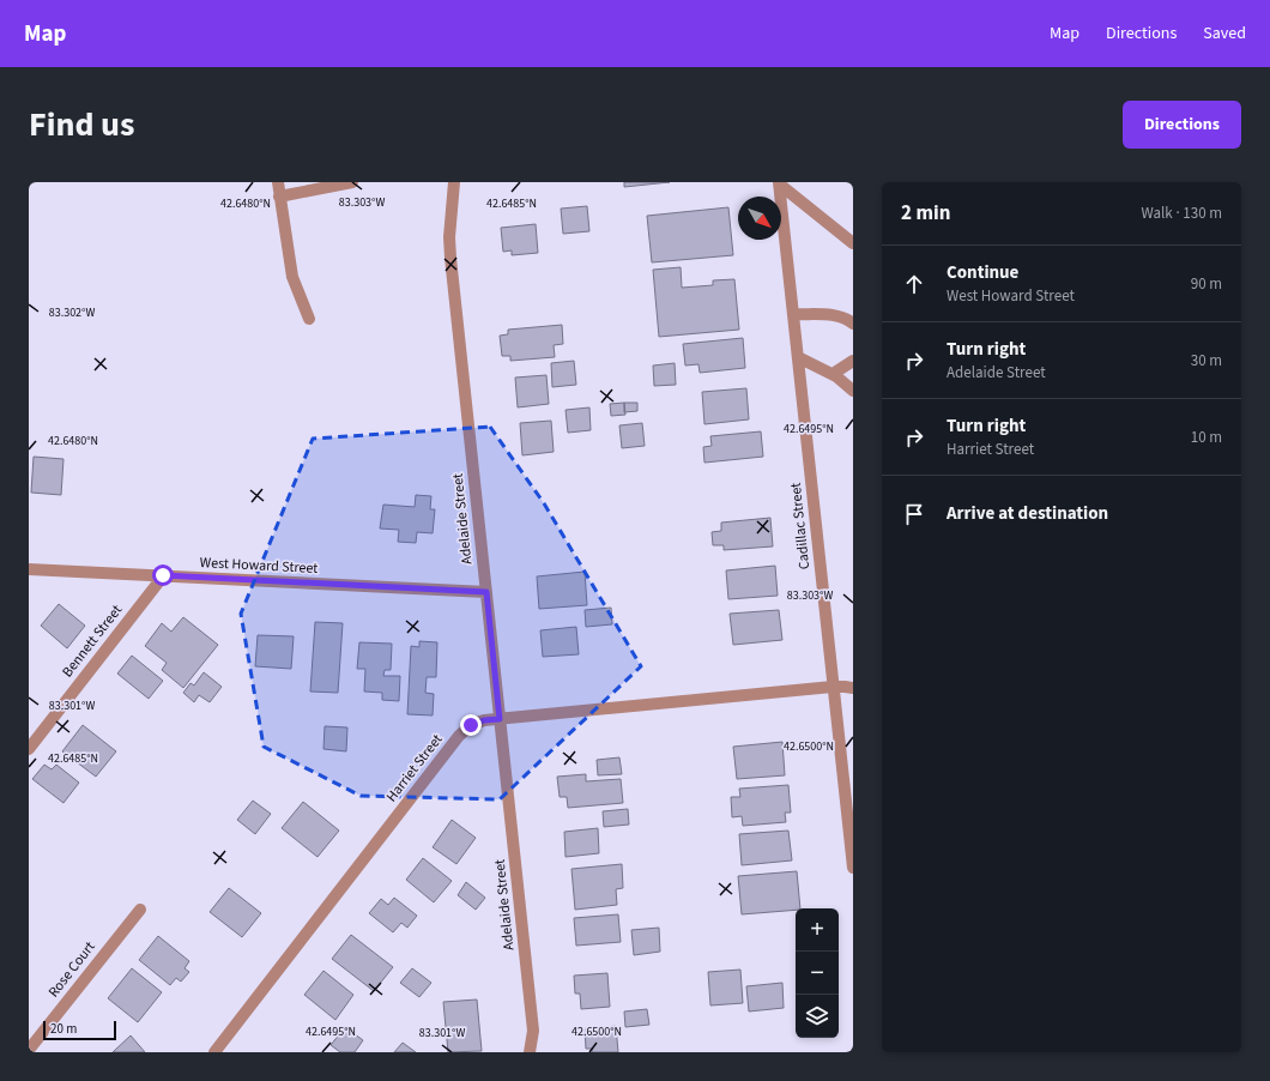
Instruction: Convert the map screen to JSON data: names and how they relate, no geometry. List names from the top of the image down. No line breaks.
{"streets":{"street":["Adelaide Street","Cadillac Street","West Howard Street","Bennett Street","Harriet Street","Rose Court"]},"crossings":[["Adelaide Street","West Howard Street"],["Adelaide Street","Harriet Street"],["Cadillac Street","Harriet Street"],["West Howard Street","Bennett Street"]],"scale_bar":"20 m","north":"bottom right","page":{"header":"Map","nav":["Map","Directions","Saved"],"title":"Find us","buttons":"Directions","heading":["2 min","Walk · 130 m"],"list":[["Continue","West Howard Street","90 m"],["Turn right","Adelaide Street","30 m"],["Turn right","Harriet Street","10 m"],"Arrive at destination"],"map_buttons":["+","−"],"scale":"20 m"},"coordinates":["83.303°W","42.6480°N","42.6485°N","83.302°W","42.6495°N","83.301°W","42.6500°N"]}
